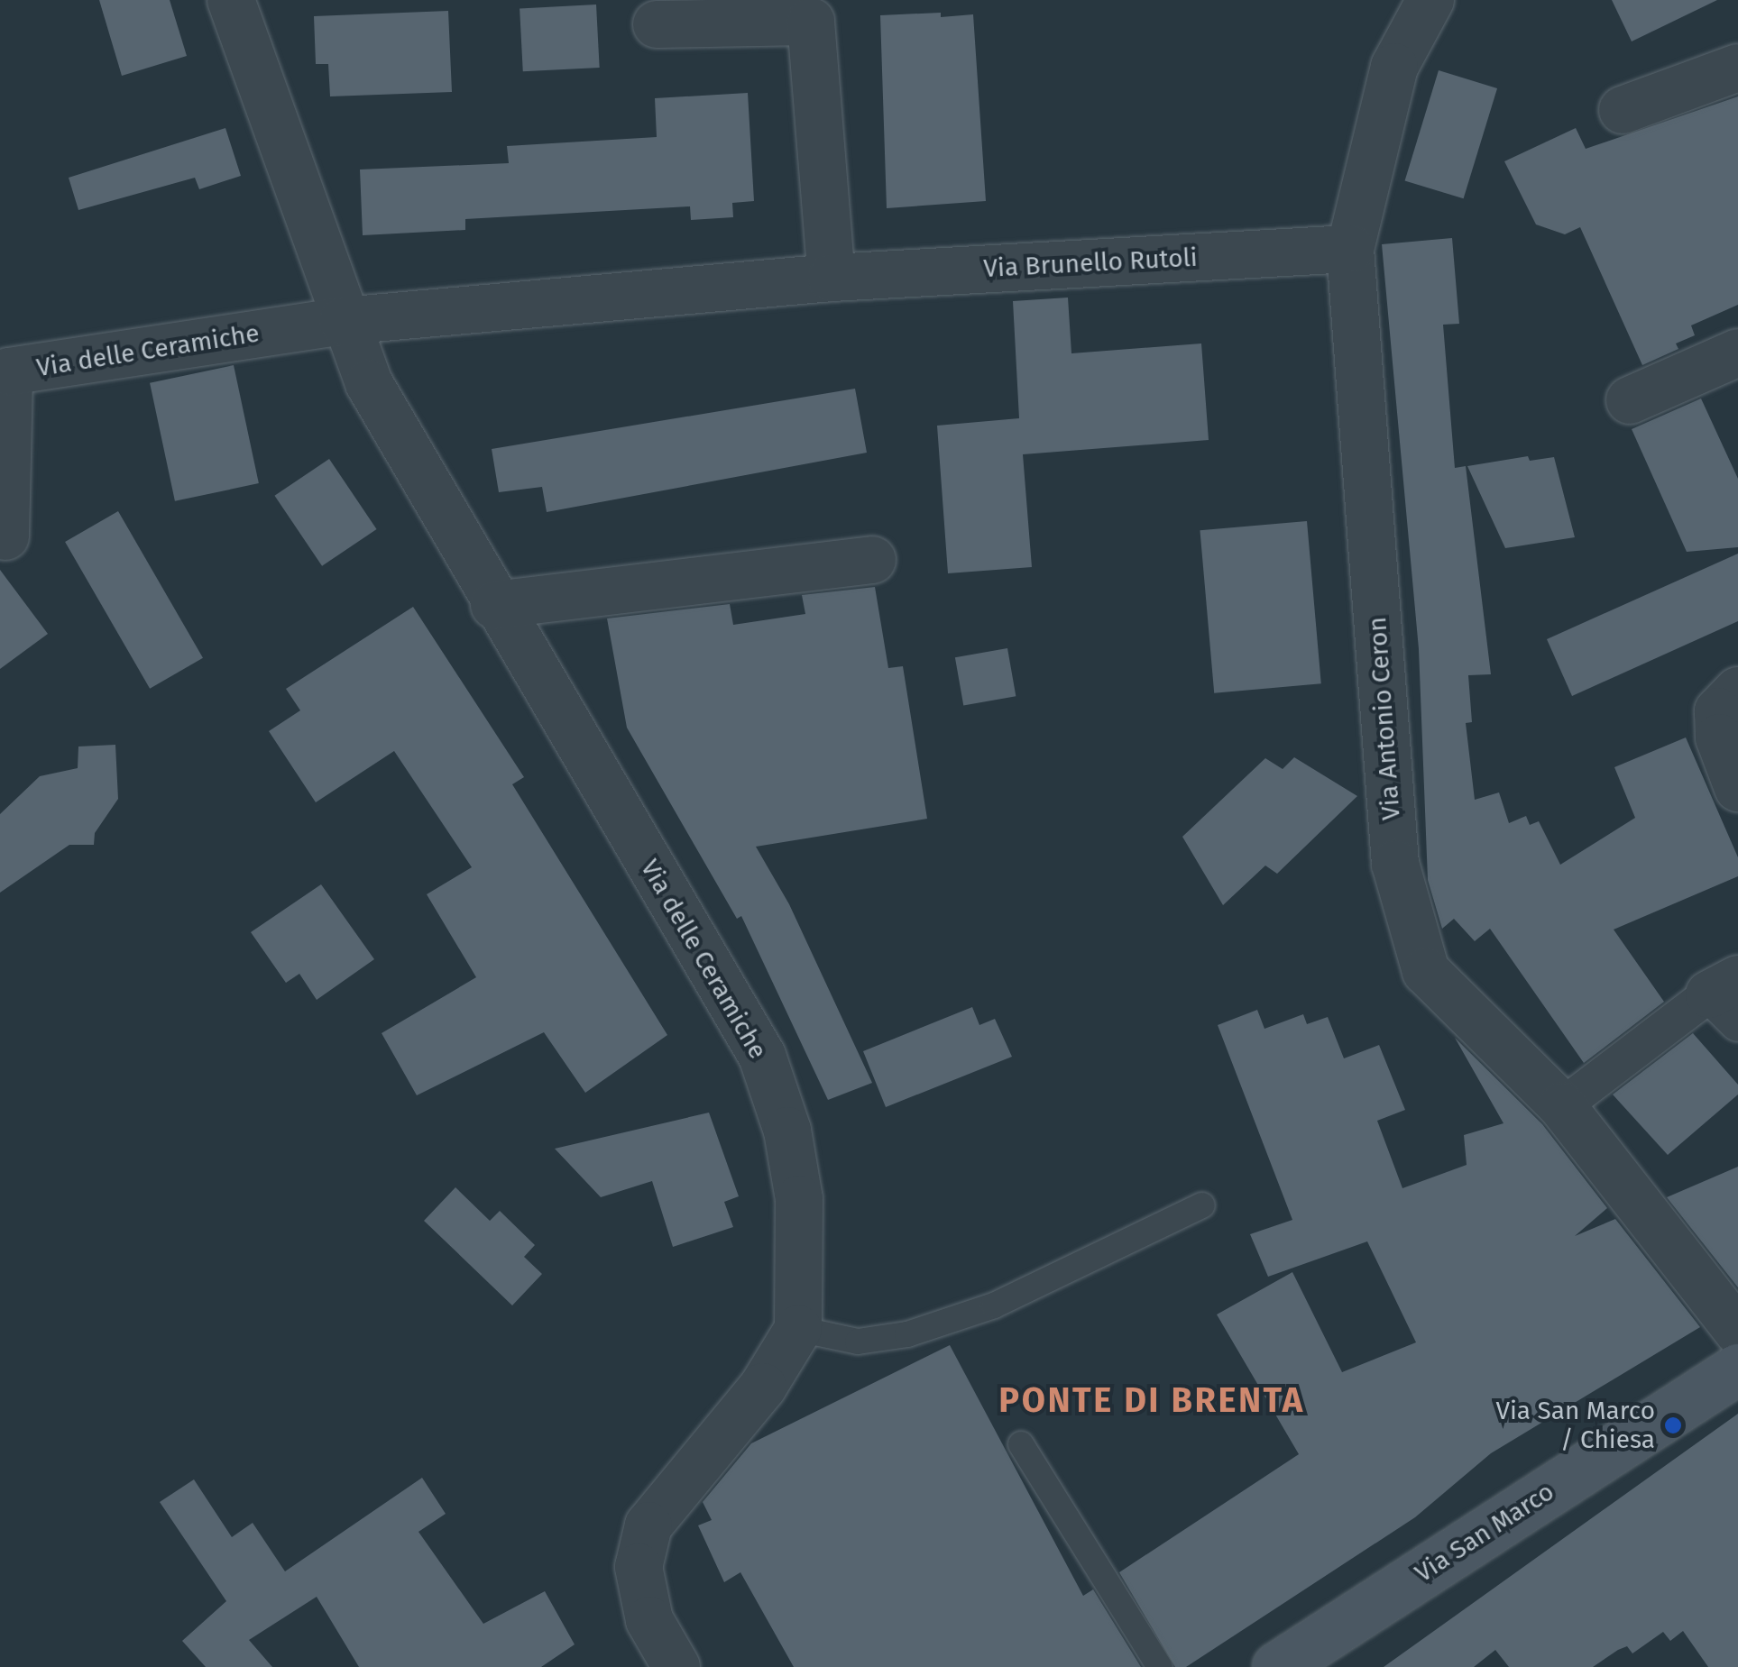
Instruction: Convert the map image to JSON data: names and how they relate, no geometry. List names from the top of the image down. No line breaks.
{"streets":{"main road":["Via San Marco"],"street":["Via Brunello Rutoli","Via delle Ceramiche","Via Antonio Ceron"]},"crossings":[["Via Brunello Rutoli","Via delle Ceramiche"],["Via Brunello Rutoli","Via Antonio Ceron"]],"districts":["PONTE DI BRENTA"],"places":["Via San Marco / Chiesa"]}
